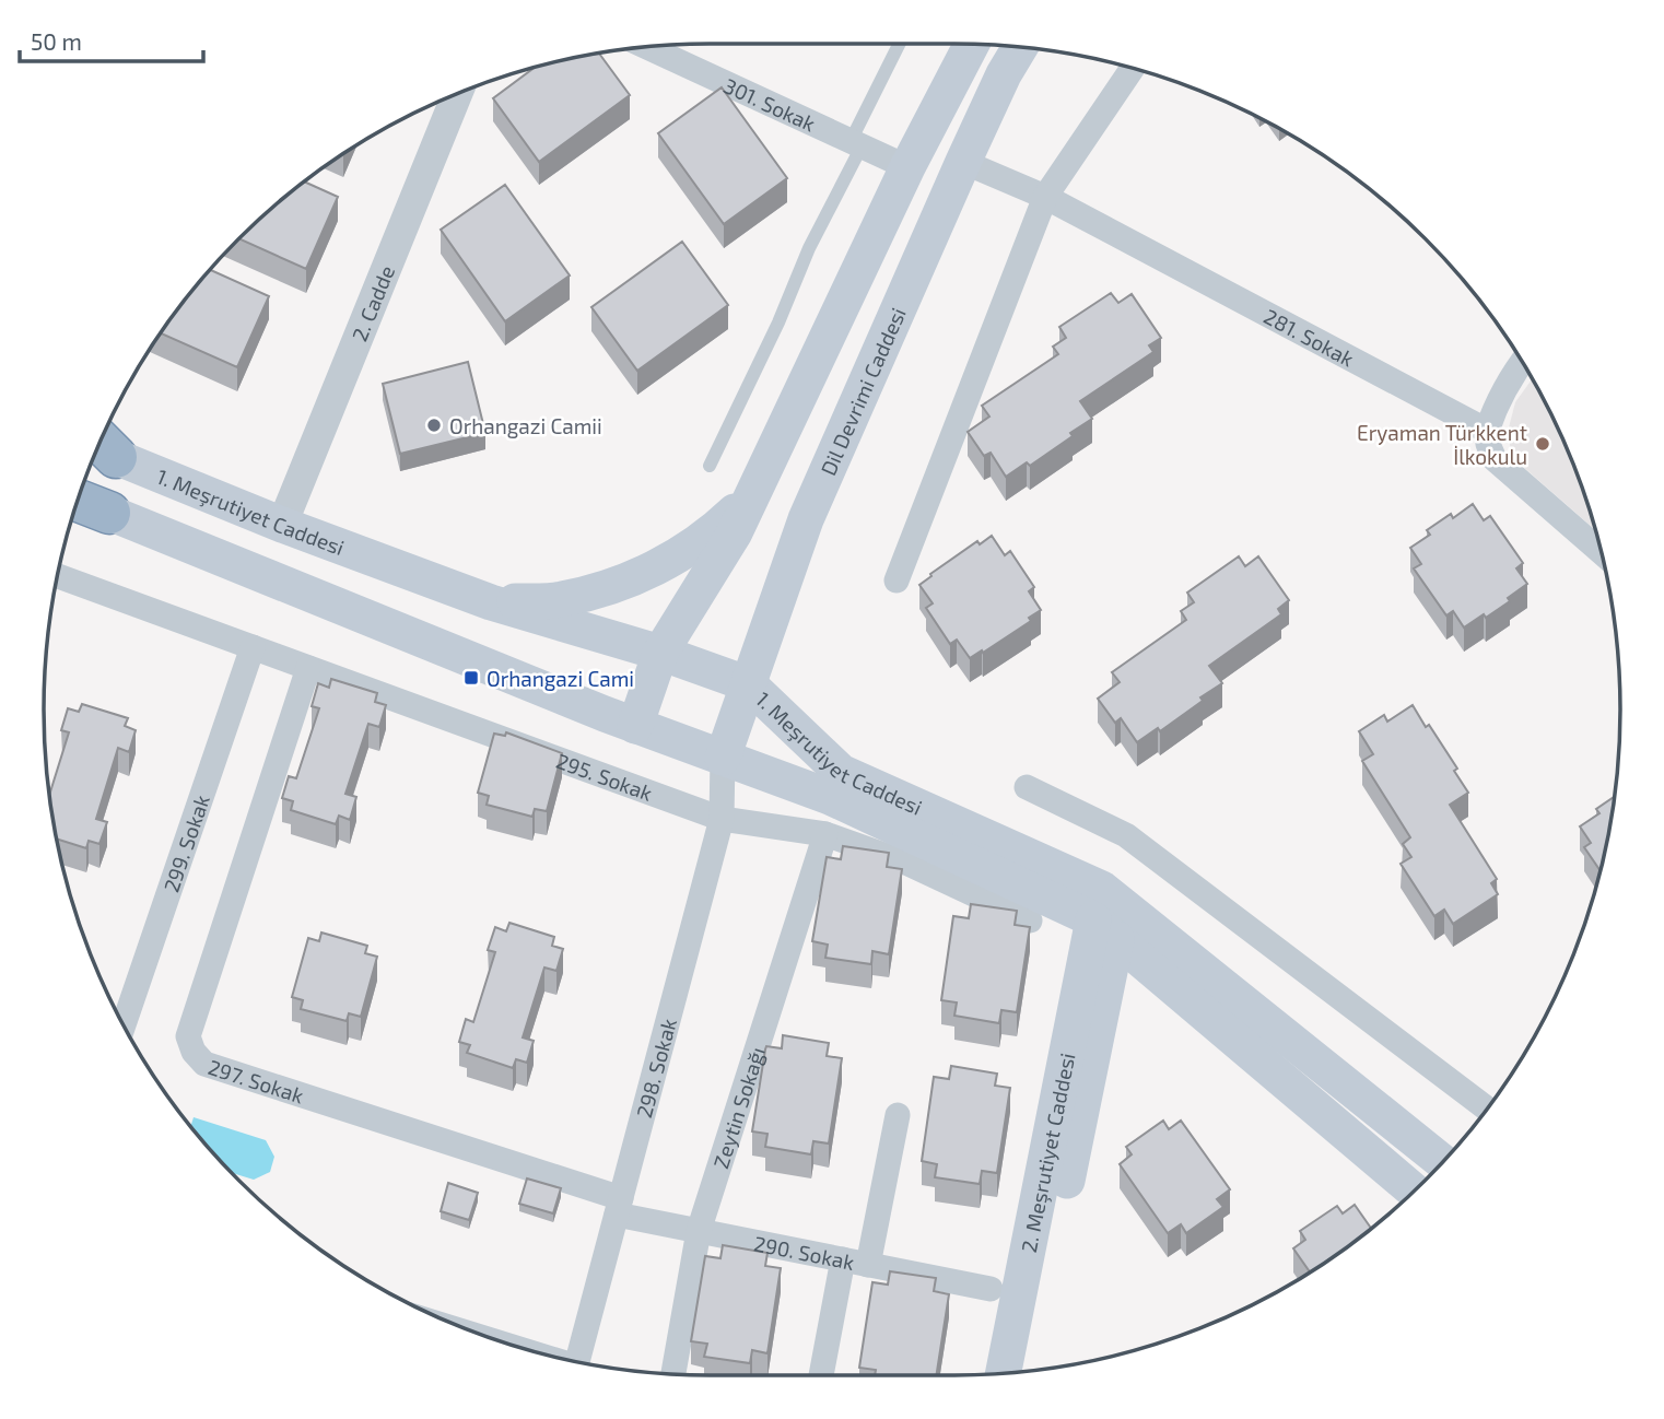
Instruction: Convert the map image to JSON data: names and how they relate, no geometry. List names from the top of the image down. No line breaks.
{"streets":{"main road":["Dil Devrimi Caddesi","1. Meşrutiyet Caddesi","2. Meşrutiyet Caddesi"],"street":["301. Sokak","2. Cadde","281. Sokak","295. Sokak","299. Sokak","298. Sokak","297. Sokak","Zeytin Sokağı","290. Sokak"]},"crossings":[["2. Cadde","1. Meşrutiyet Caddesi"],["281. Sokak","Dil Devrimi Caddesi"],["Dil Devrimi Caddesi","1. Meşrutiyet Caddesi"],["Dil Devrimi Caddesi","298. Sokak"],["1. Meşrutiyet Caddesi","298. Sokak"],["1. Meşrutiyet Caddesi","2. Meşrutiyet Caddesi"],["295. Sokak","299. Sokak"],["295. Sokak","298. Sokak"],["295. Sokak","297. Sokak"],["295. Sokak","Zeytin Sokağı"],["298. Sokak","297. Sokak"],["298. Sokak","290. Sokak"],["297. Sokak","290. Sokak"],["Zeytin Sokağı","290. Sokak"]],"places":{"other":["Orhangazi Camii","Eryaman Türkkent İlkokulu"],"transit":["Orhangazi Cami"]},"scale_bar":"50 m"}
